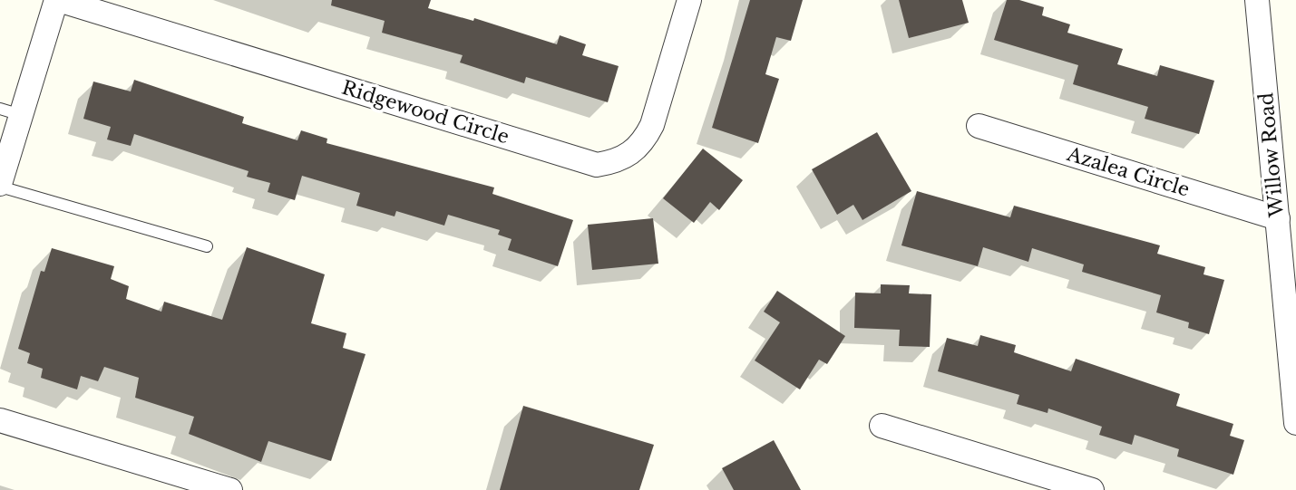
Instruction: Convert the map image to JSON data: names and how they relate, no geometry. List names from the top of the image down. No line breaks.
{"streets":{"street":["Ridgewood Circle","Willow Road","Azalea Circle"]},"crossings":[["Willow Road","Azalea Circle"]]}
